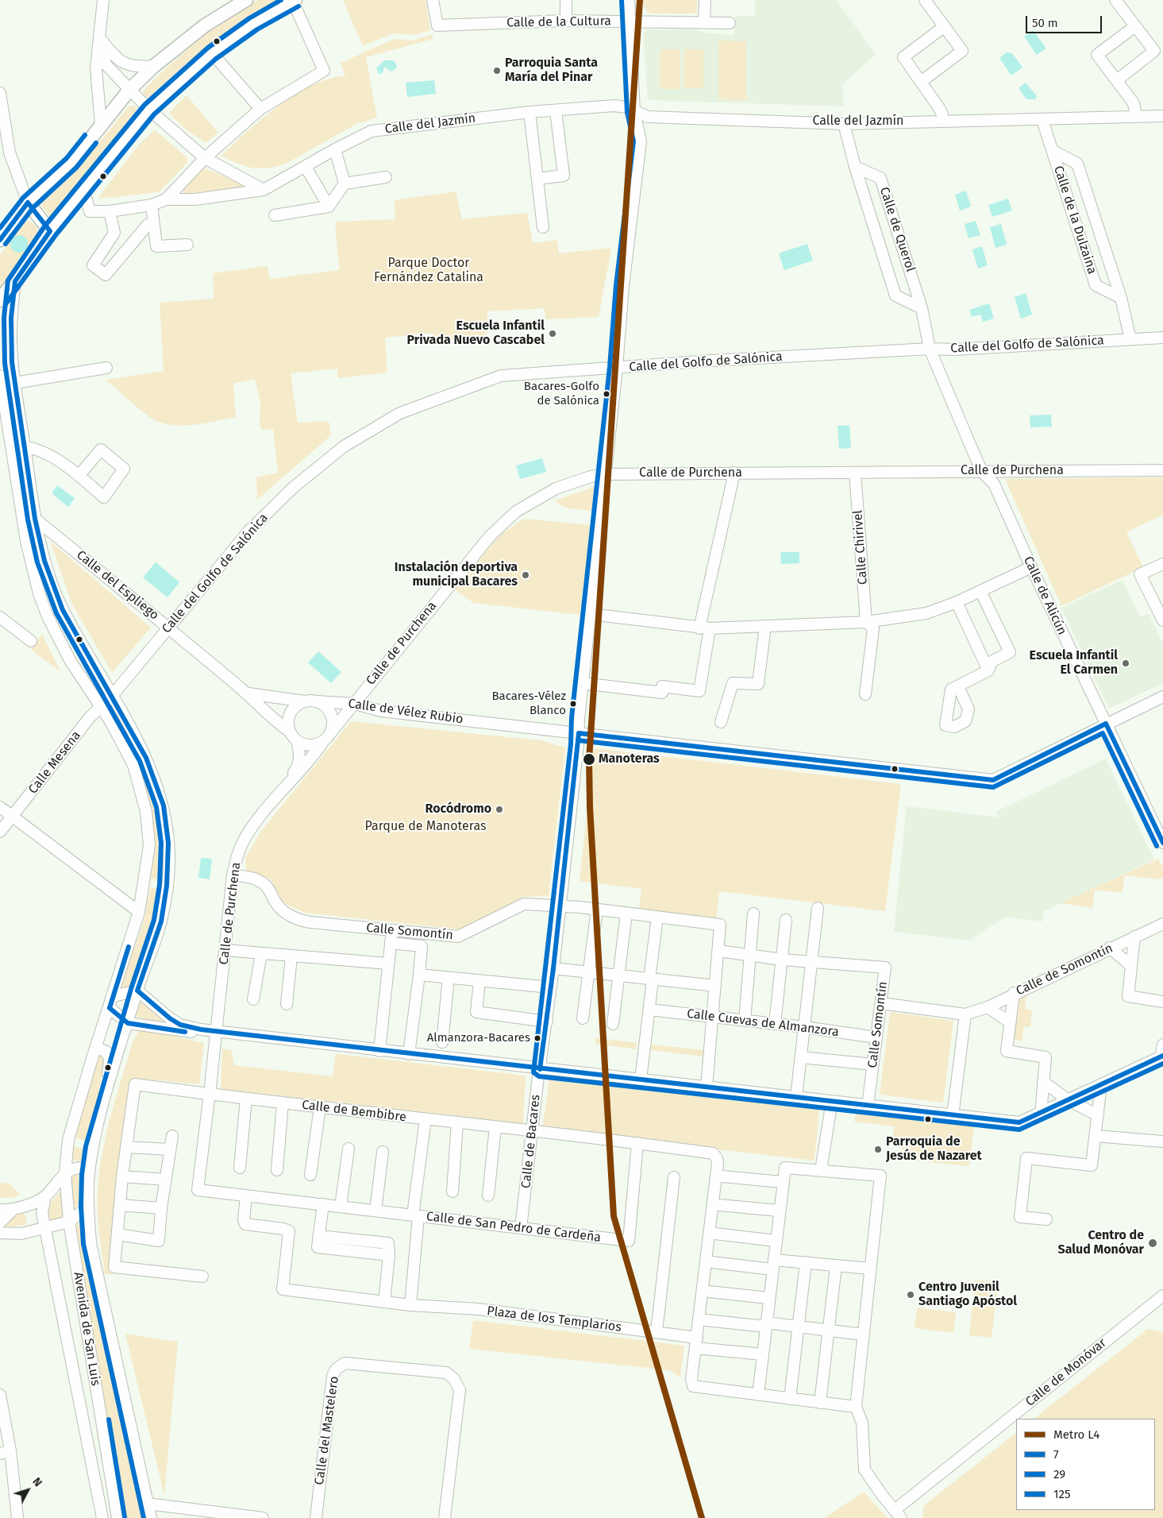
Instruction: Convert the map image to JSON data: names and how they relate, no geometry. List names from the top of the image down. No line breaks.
{"streets":{"street":["Calle de la Cultura","Calle del Jazmín","Calle de la Dulzaina","Calle de Querol","Calle del Golfo de Salónica","Calle de Purchena","Calle Chirivel","Calle del Espliego","Calle de Alicún","Calle de Vélez Rubio","Calle Mesena","Calle Somontín","Calle de Somontín","Calle Cuevas de Almanzora","Calle de Bembibre","Calle de Bacares","Calle de San Pedro de Cardeña","Plaza de los Templarios","Avenida de San Luis","Calle de Monóvar","Calle del Mastelero"]},"crossings":[["Calle de la Cultura","Calle de Bacares"],["Calle del Jazmín","Calle de la Dulzaina"],["Calle del Jazmín","Calle de Querol"],["Calle del Jazmín","Calle de Bacares"],["Calle de la Dulzaina","Calle del Golfo de Salónica"],["Calle de Querol","Calle del Golfo de Salónica"],["Calle de Querol","Calle de Alicún"],["Calle del Golfo de Salónica","Calle del Espliego"],["Calle del Golfo de Salónica","Calle de Alicún"],["Calle del Golfo de Salónica","Calle Mesena"],["Calle del Golfo de Salónica","Calle de Bacares"],["Calle del Golfo de Salónica","Avenida de San Luis"],["Calle de Purchena","Calle Chirivel"],["Calle de Purchena","Calle del Espliego"],["Calle de Purchena","Calle de Alicún"],["Calle de Purchena","Calle de Vélez Rubio"],["Calle de Purchena","Calle Somontín"],["Calle de Purchena","Calle de Bacares"],["Calle de Purchena","Calle de San Pedro de Cardeña"],["Calle del Espliego","Calle de Vélez Rubio"],["Calle del Espliego","Avenida de San Luis"],["Calle de Alicún","Calle de Vélez Rubio"],["Calle de Vélez Rubio","Calle de Bacares"],["Calle Mesena","Avenida de San Luis"],["Calle Somontín","Calle de Somontín"],["Calle Somontín","Calle Cuevas de Almanzora"],["Calle Somontín","Calle de Bacares"],["Calle de Bembibre","Calle de Bacares"],["Calle de Bembibre","Calle de San Pedro de Cardeña"],["Calle de Bembibre","Plaza de los Templarios"],["Calle de Bacares","Calle de San Pedro de Cardeña"],["Calle de San Pedro de Cardeña","Plaza de los Templarios"]],"parks":["Parque Doctor Fernández Catalina","Parque de Manoteras"],"places":["Parroquia Santa María del Pinar","Escuela Infantil Privada Nuevo Cascabel","Bacares-Golfo de Salónica","Instalación deportiva municipal Bacares","Escuela Infantil El Carmen","Bacares-Vélez Blanco","Manoteras","Rocódromo","Almanzora-Bacares","Parroquia de Jesús de Nazaret","Centro de Salud Monóvar","Centro Juvenil Santiago Apóstol"],"lines":["metro line L4","transit line 29","transit line 125","transit line 7"],"legend":["Metro L4","7","29","125"],"scale_bar":"50 m","north":"top right"}
